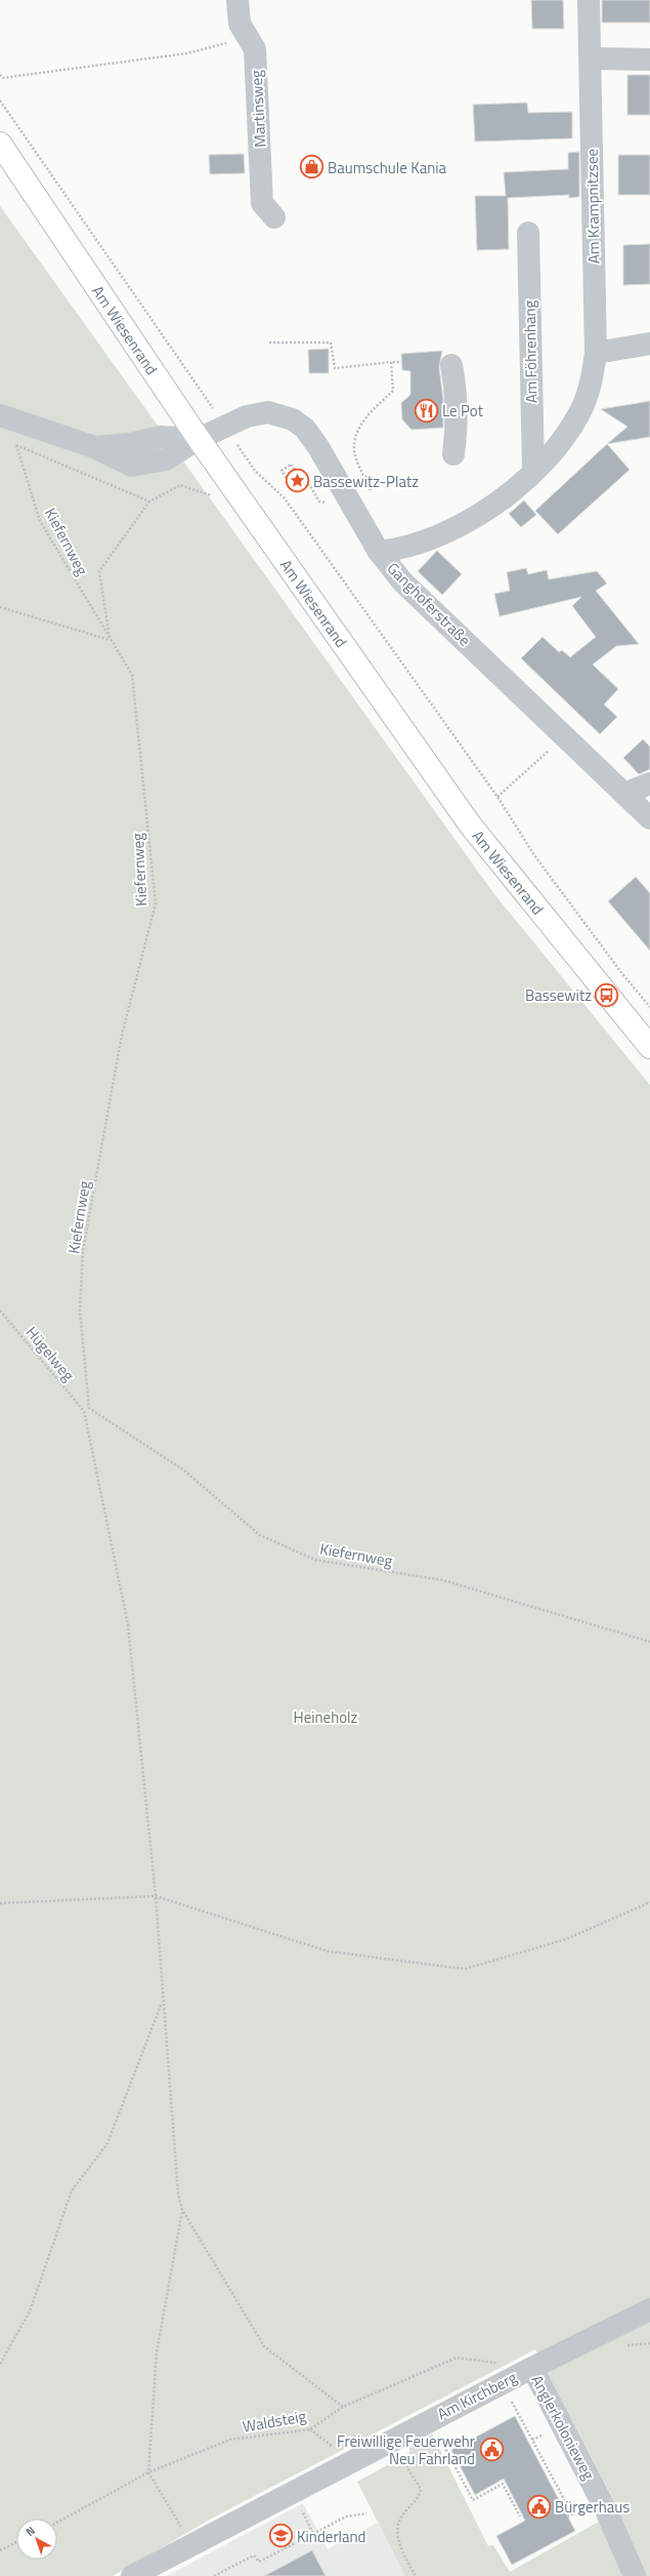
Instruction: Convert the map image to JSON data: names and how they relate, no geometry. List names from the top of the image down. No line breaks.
{"streets":{"main road":["Am Wiesenrand"],"street":["Martinsweg","Am Krampnitzsee","Am Föhrenhang","Ganghoferstraße","Am Kirchberg","Anglerkolonieweg"],"path":["Kiefernweg","Hügelweg","Waldsteig"]},"crossings":[["Am Wiesenrand","Ganghoferstraße"],["Am Kirchberg","Waldsteig"],["Am Kirchberg","Anglerkolonieweg"],["Waldsteig","Anglerkolonieweg"]],"parks":["Heineholz"],"places":{"shop":["Baumschule Kania"],"restaurant":["Le Pot"],"place":["Bassewitz-Platz"],"bus stop":["Bassewitz"],"public building":["Freiwillige Feuerwehr Neu Fahrland","Bürgerhaus"],"school or university":["Kinderland"]},"north":"top left"}
